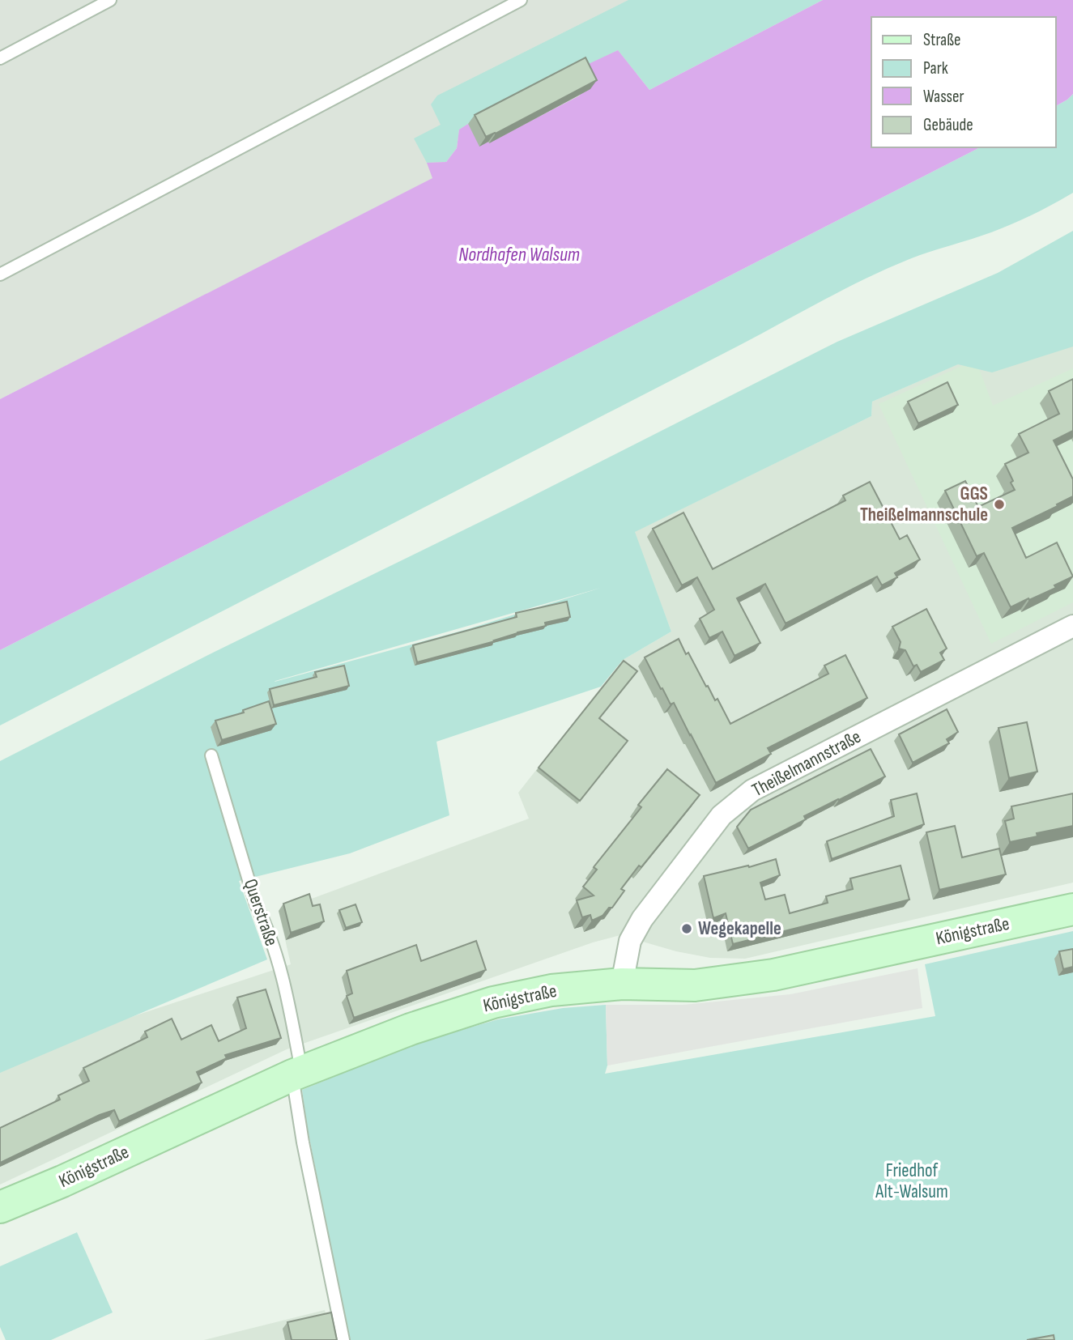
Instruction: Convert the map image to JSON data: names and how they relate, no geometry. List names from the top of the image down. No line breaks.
{"streets":{"street":["Theißelmannstraße","Königstraße"],"lane":["Querstraße"]},"crossings":[["Theißelmannstraße","Königstraße"],["Querstraße","Königstraße"]],"water":["Nordhafen Walsum"],"parks":["Friedhof Alt-Walsum"],"places":["GGS Theißelmannschule","Wegekapelle"],"legend":["Straße","Park","Wasser","Gebäude"]}
